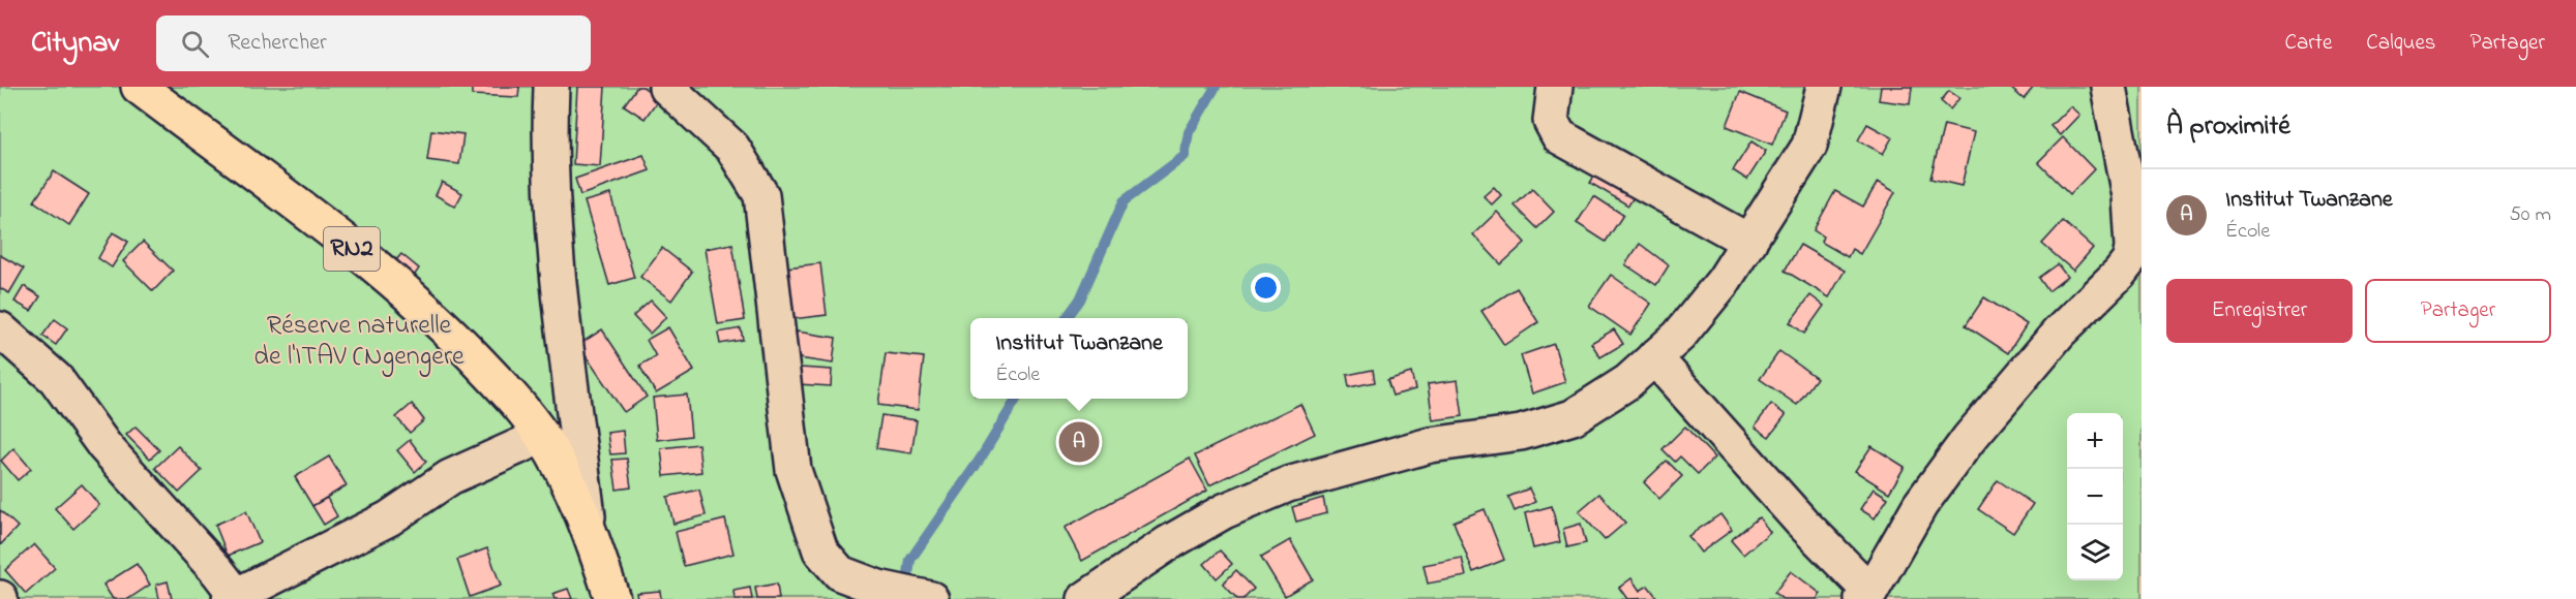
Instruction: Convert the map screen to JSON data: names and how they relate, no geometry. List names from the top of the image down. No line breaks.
{"streets":{"highway":["RN2"]},"parks":["Réserve naturelle de l'ITAV (Ngengere"],"page":{"header":"Citynav","search":"Rechercher","nav":["Carte","Calques","Partager"],"heading":"À proximité","list":[{"mark":"A","name":"Institut Twanzane","note":"École","value":"50 m"}],"buttons":["Enregistrer","Partager"],"popup":["Institut Twanzane","École"],"map_buttons":["+","−"],"pins":"A"}}
